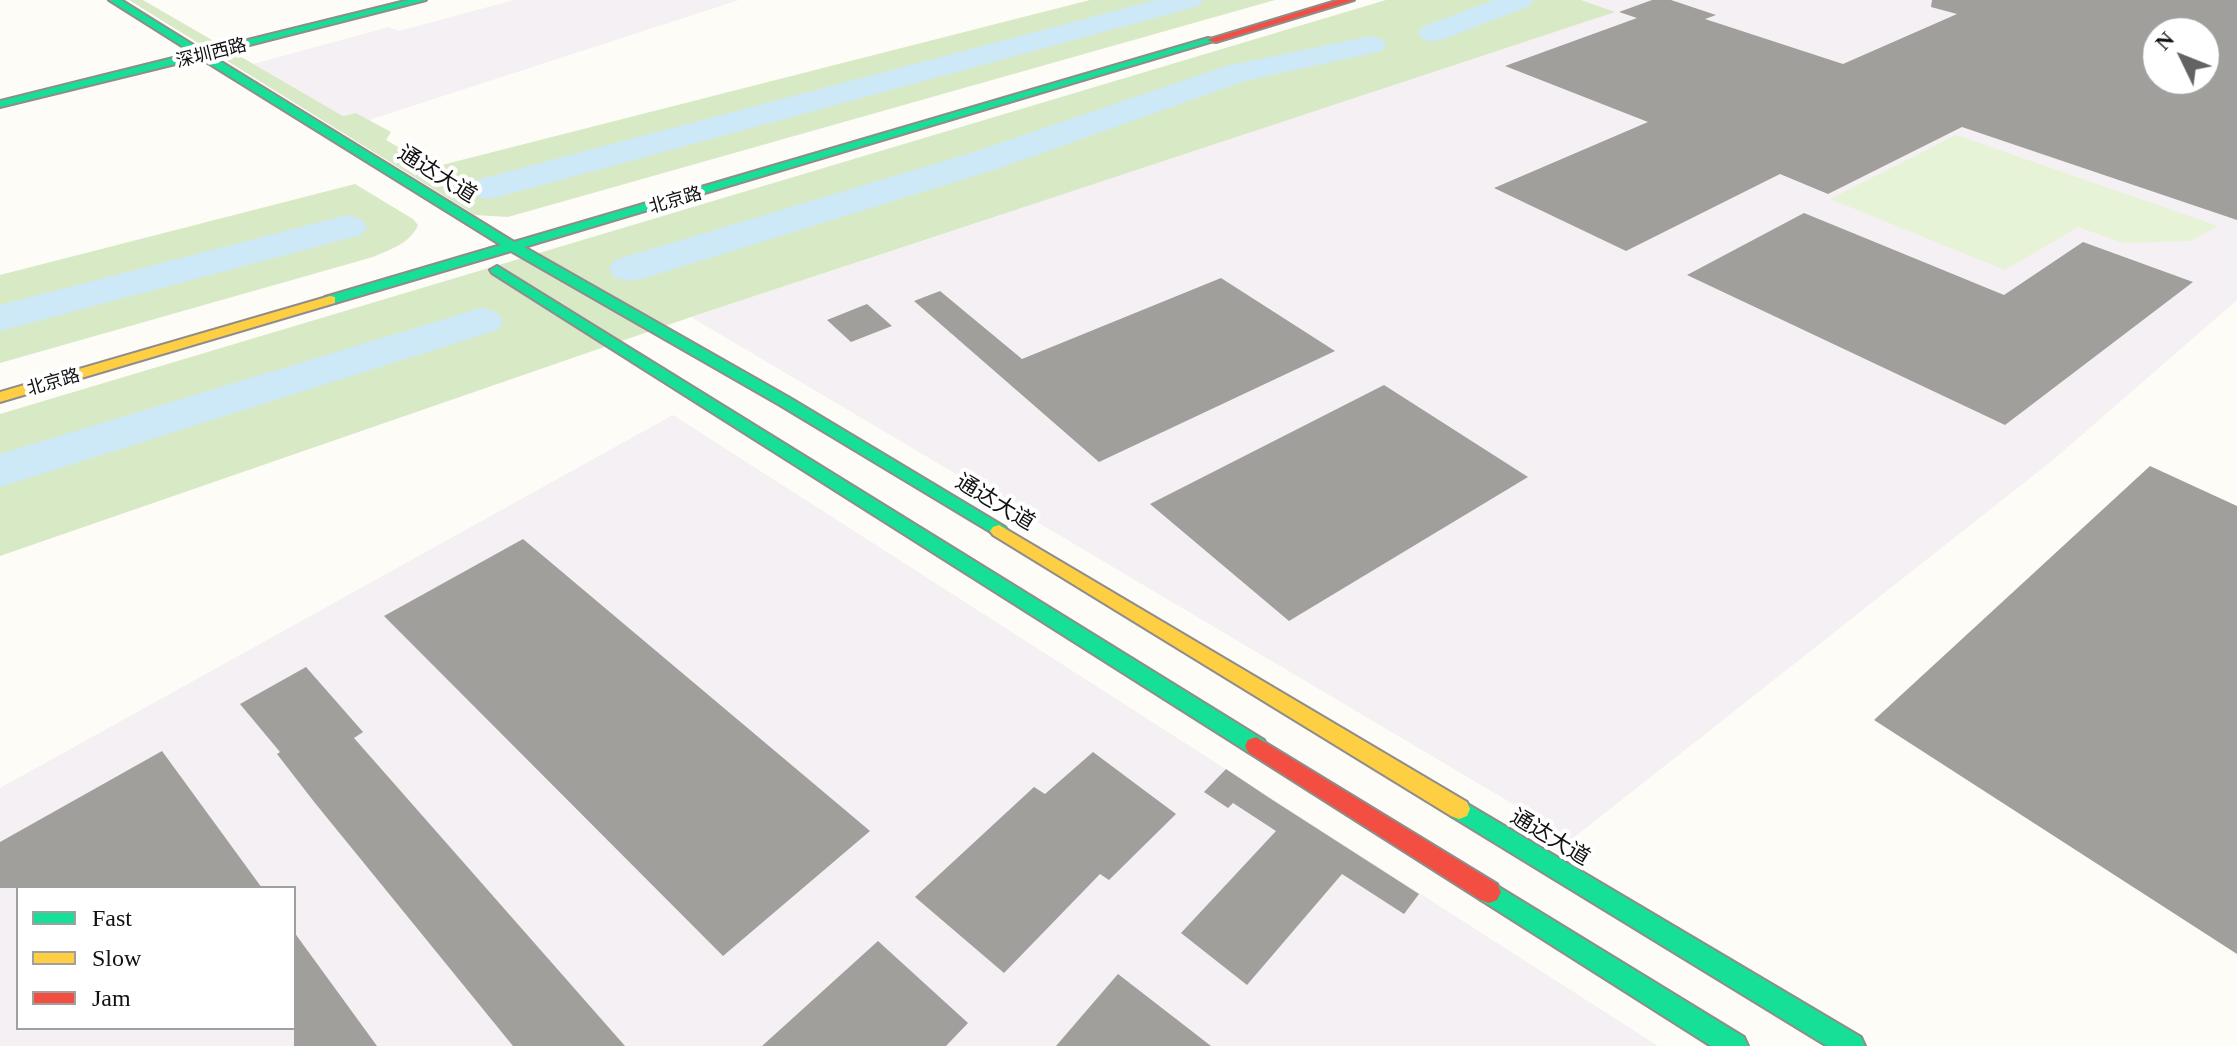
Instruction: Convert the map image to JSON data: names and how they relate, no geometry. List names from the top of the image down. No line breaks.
{"streets":{"main road":["深圳西路","通达大道","北京路"]},"crossings":[["深圳西路","通达大道"],["通达大道","北京路"]],"legend":["Fast","Slow","Jam"],"north":"top left"}
